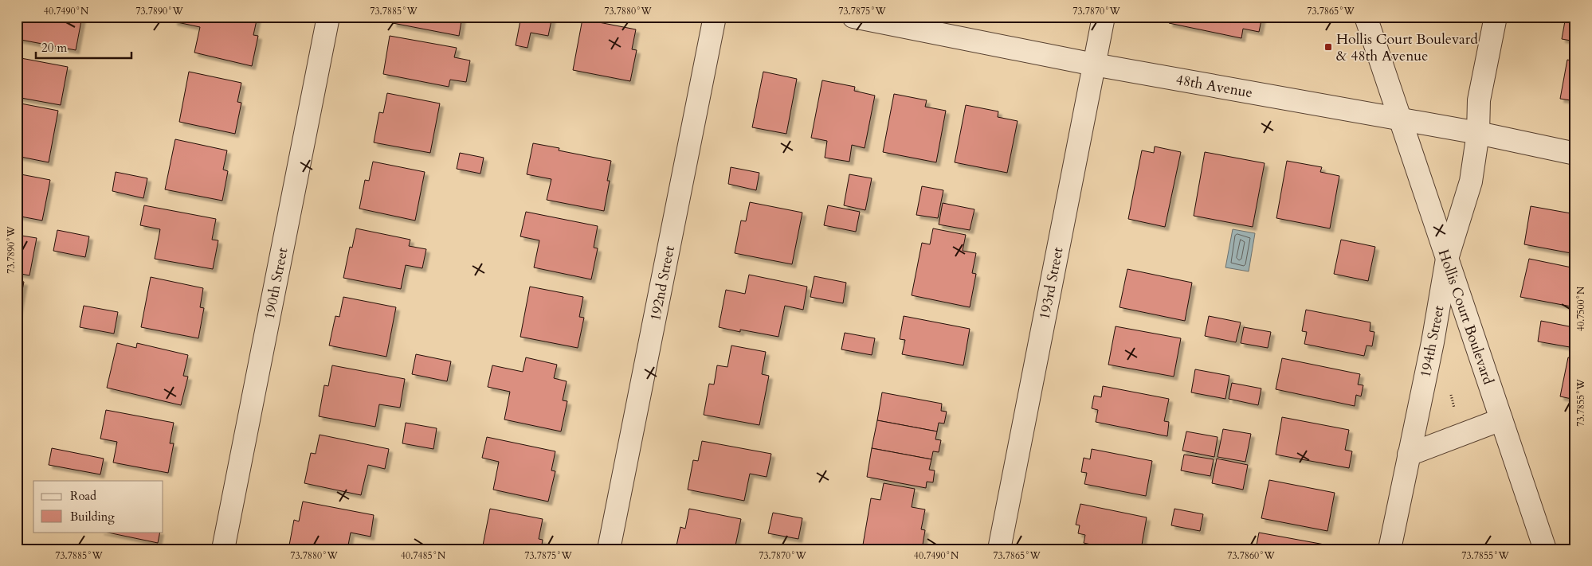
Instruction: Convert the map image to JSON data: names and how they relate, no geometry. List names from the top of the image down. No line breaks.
{"streets":{"street":["48th Avenue","190th Street","192nd Street","193rd Street","Hollis Court Boulevard","194th Street"]},"crossings":[["48th Avenue","193rd Street"],["48th Avenue","Hollis Court Boulevard"],["48th Avenue","194th Street"],["Hollis Court Boulevard","194th Street"]],"places":{"transit":["Hollis Court Boulevard & 48th Avenue"]},"legend":["Road","Building"],"scale_bar":"20 m","coordinates":["40.7490°N","73.7890°W","73.7885°W","73.7880°W","73.7875°W","73.7870°W","73.7865°W","40.7500°N","73.7855°W","40.7485°N","73.7860°W"]}
